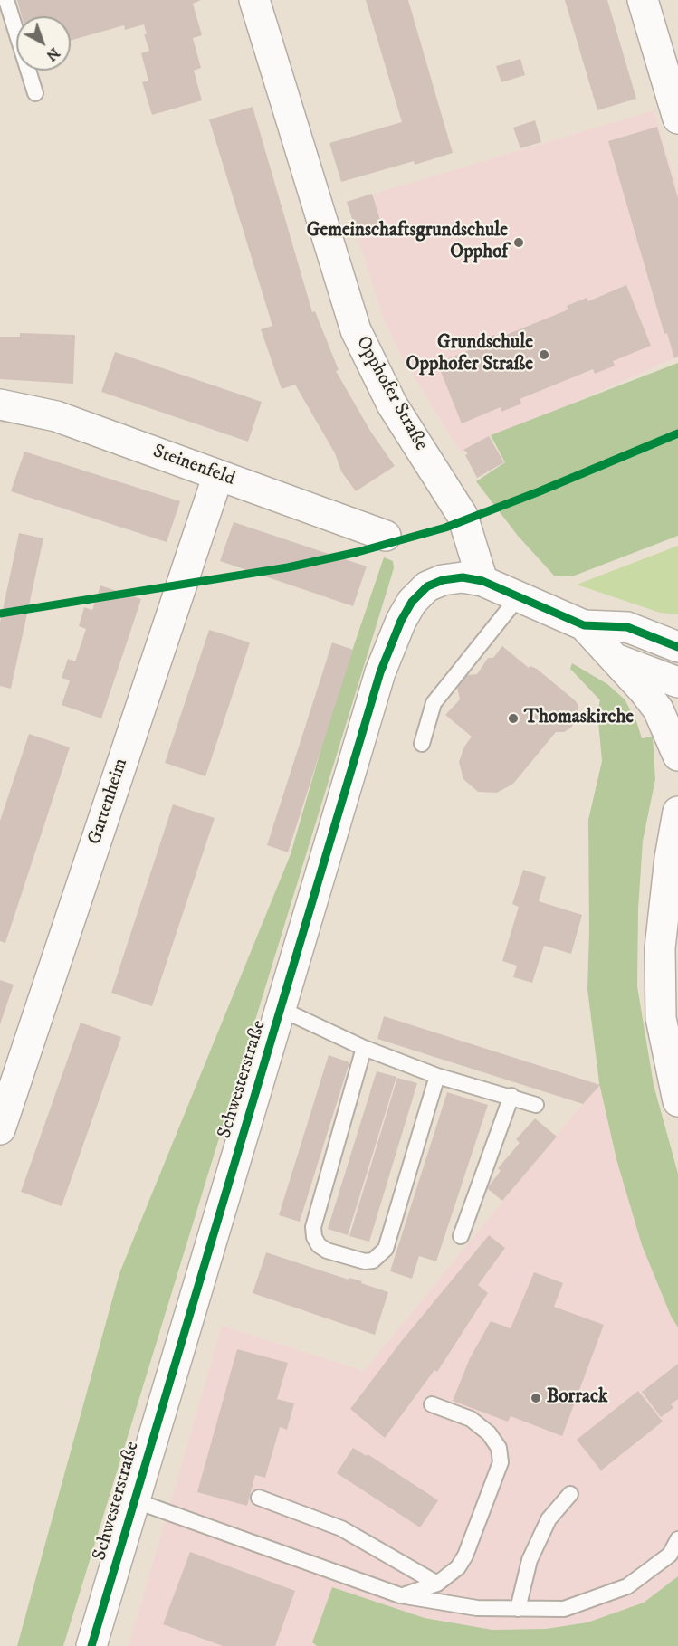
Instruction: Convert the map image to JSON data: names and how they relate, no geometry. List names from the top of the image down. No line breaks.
{"streets":{"street":["Opphofer Straße","Steinenfeld","Gartenheim","Schwesterstraße"]},"crossings":[["Opphofer Straße","Schwesterstraße"],["Steinenfeld","Gartenheim"]],"places":["Gemeinschaftsgrundschule Opphof","Grundschule Opphofer Straße","Thomaskirche","Borrack"],"north":"bottom right"}
